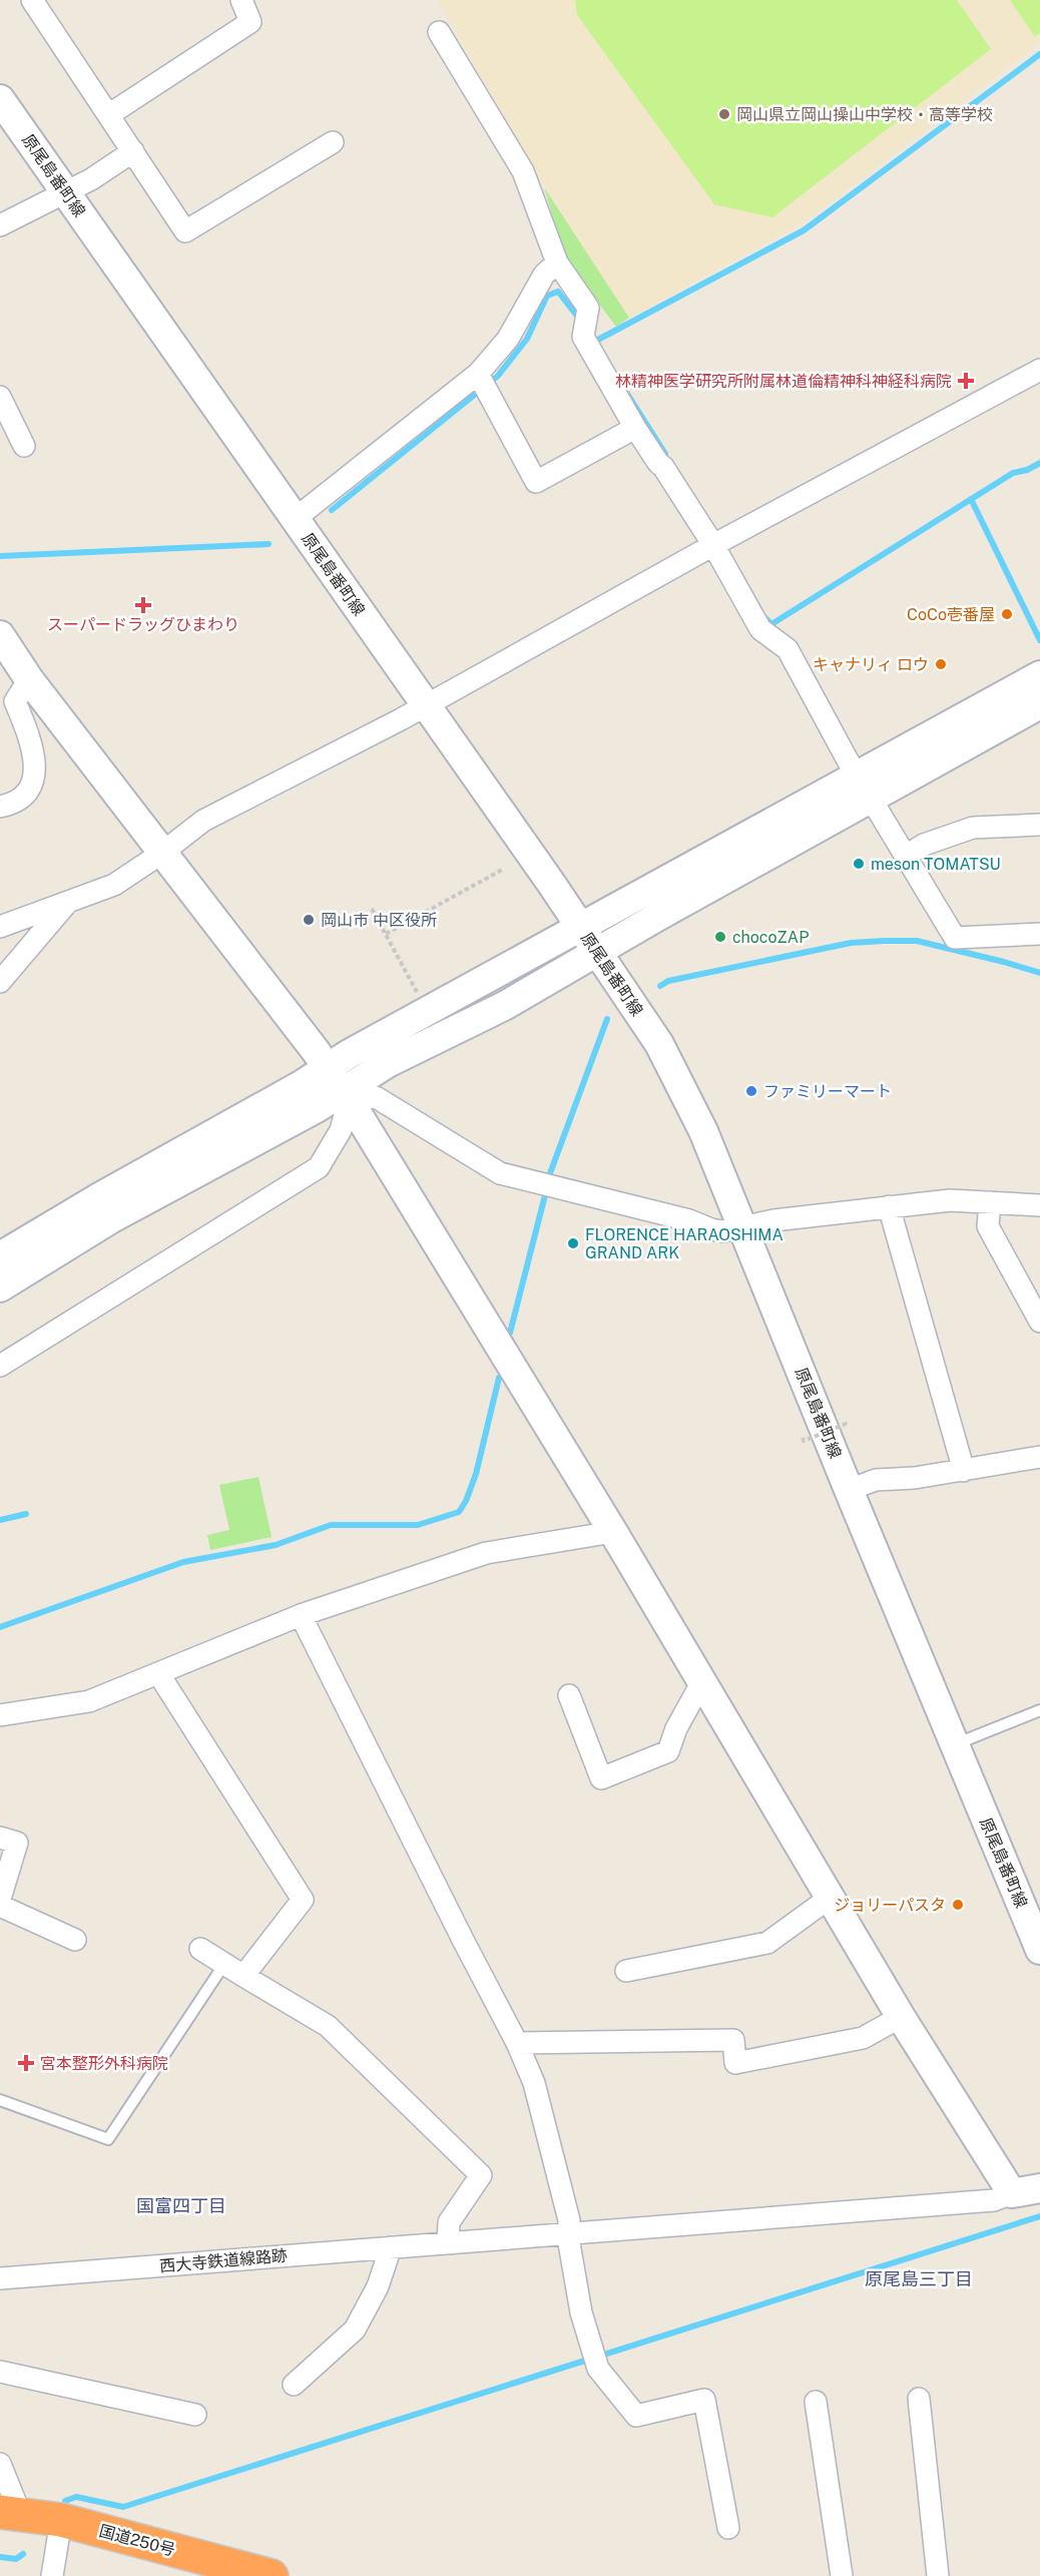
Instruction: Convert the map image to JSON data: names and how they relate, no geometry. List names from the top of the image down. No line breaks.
{"streets":{"highway":["国道250号"],"street":["原尾島番町線","西大寺鉄道線路跡"]},"districts":["国富四丁目","原尾島三丁目"],"places":{"other":["岡山県立岡山操山中学校・高等学校","CoCo壱番屋","キャナリィ ロウ","meson TOMATSU","岡山市 中区役所","chocoZAP","ファミリーマート","FLORENCE HARAOSHIMA GRAND ARK","ジョリーパスタ"],"health":["林精神医学研究所附属林道倫精神科神経科病院","スーパードラッグひまわり","宮本整形外科病院"]}}
